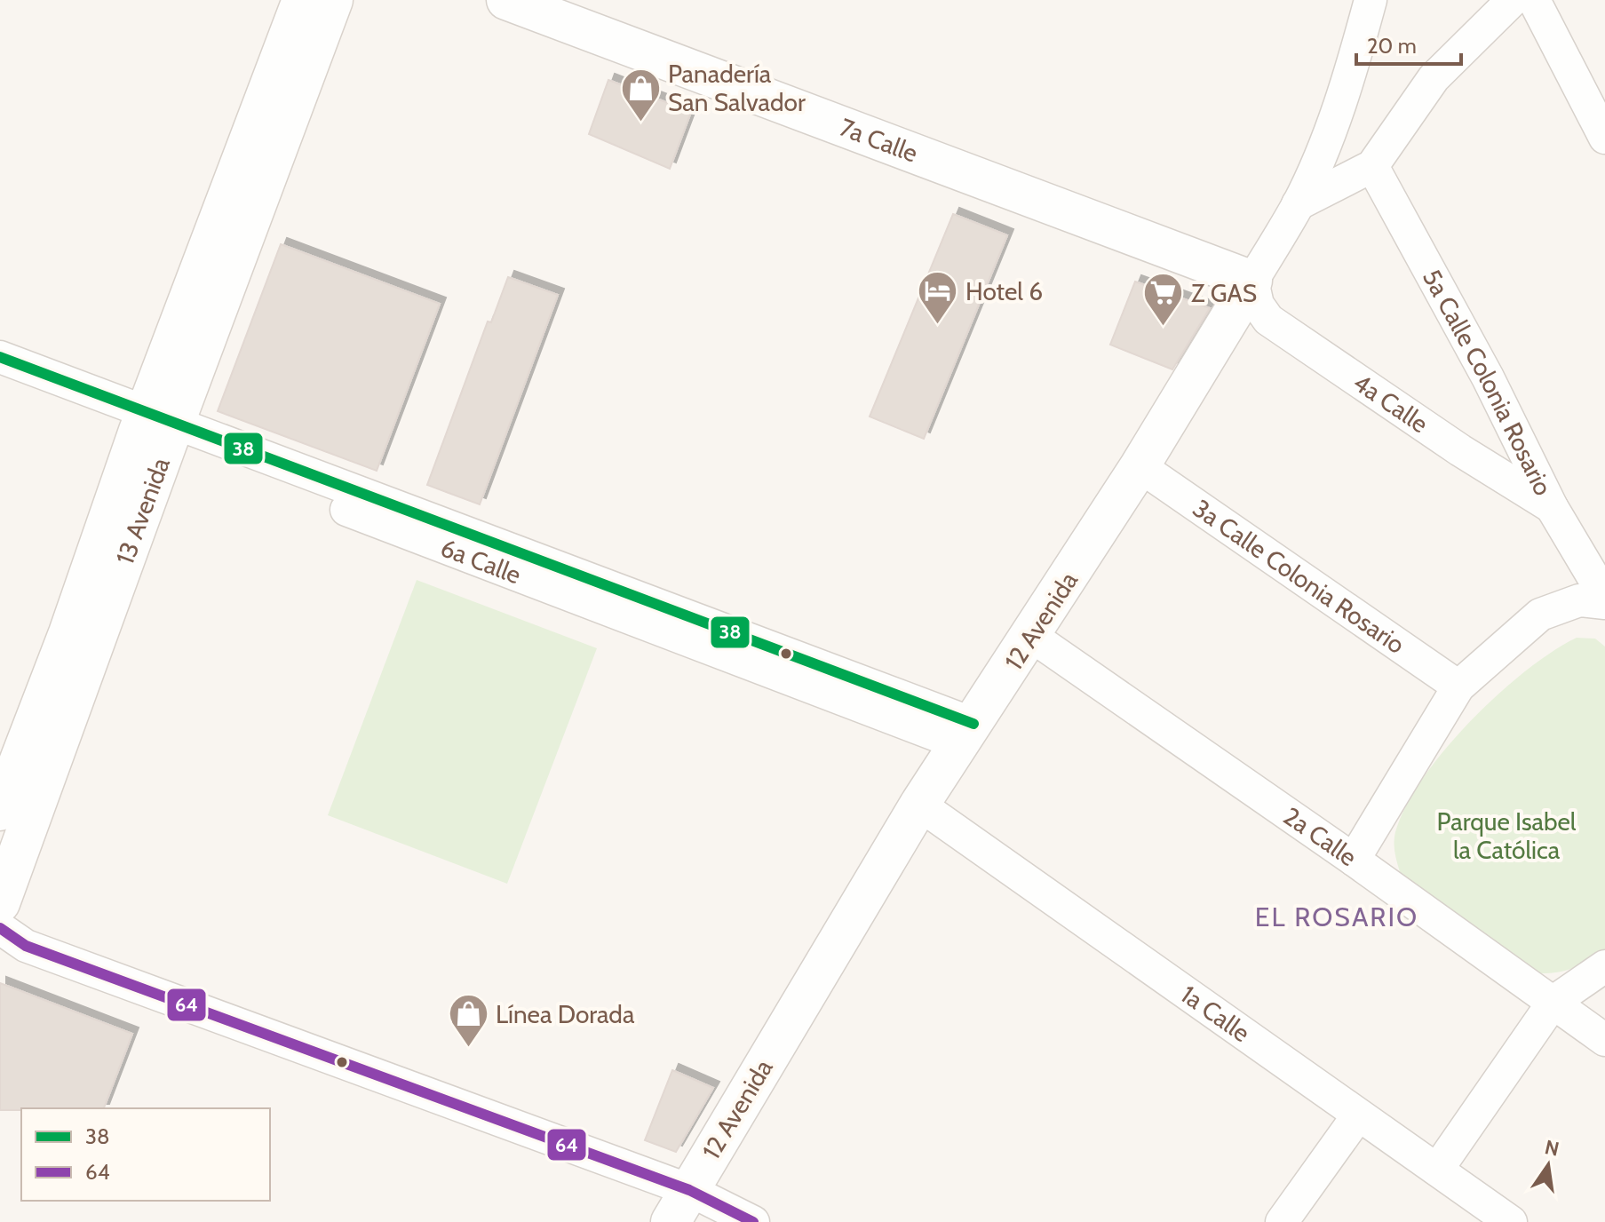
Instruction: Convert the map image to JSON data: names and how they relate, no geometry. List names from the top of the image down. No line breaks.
{"streets":{"street":["7a Calle","5a Calle Colonia Rosario","4a Calle","13 Avenida","6a Calle","3a Calle Colonia Rosario","12 Avenida","2a Calle","1a Calle"]},"crossings":[["7a Calle","4a Calle"],["7a Calle","12 Avenida"],["5a Calle Colonia Rosario","4a Calle"],["4a Calle","12 Avenida"],["13 Avenida","6a Calle"],["6a Calle","12 Avenida"],["3a Calle Colonia Rosario","12 Avenida"],["12 Avenida","2a Calle"],["12 Avenida","1a Calle"]],"districts":["EL ROSARIO"],"parks":["Parque Isabel la Católica"],"places":{"shop":["Panadería San Salvador","Línea Dorada"],"hotel":["Hotel 6"],"supermarket":["Z GAS"]},"lines":["transit line 38","transit line 64"],"legend":["38","64"],"scale_bar":"20 m","north":"top"}
